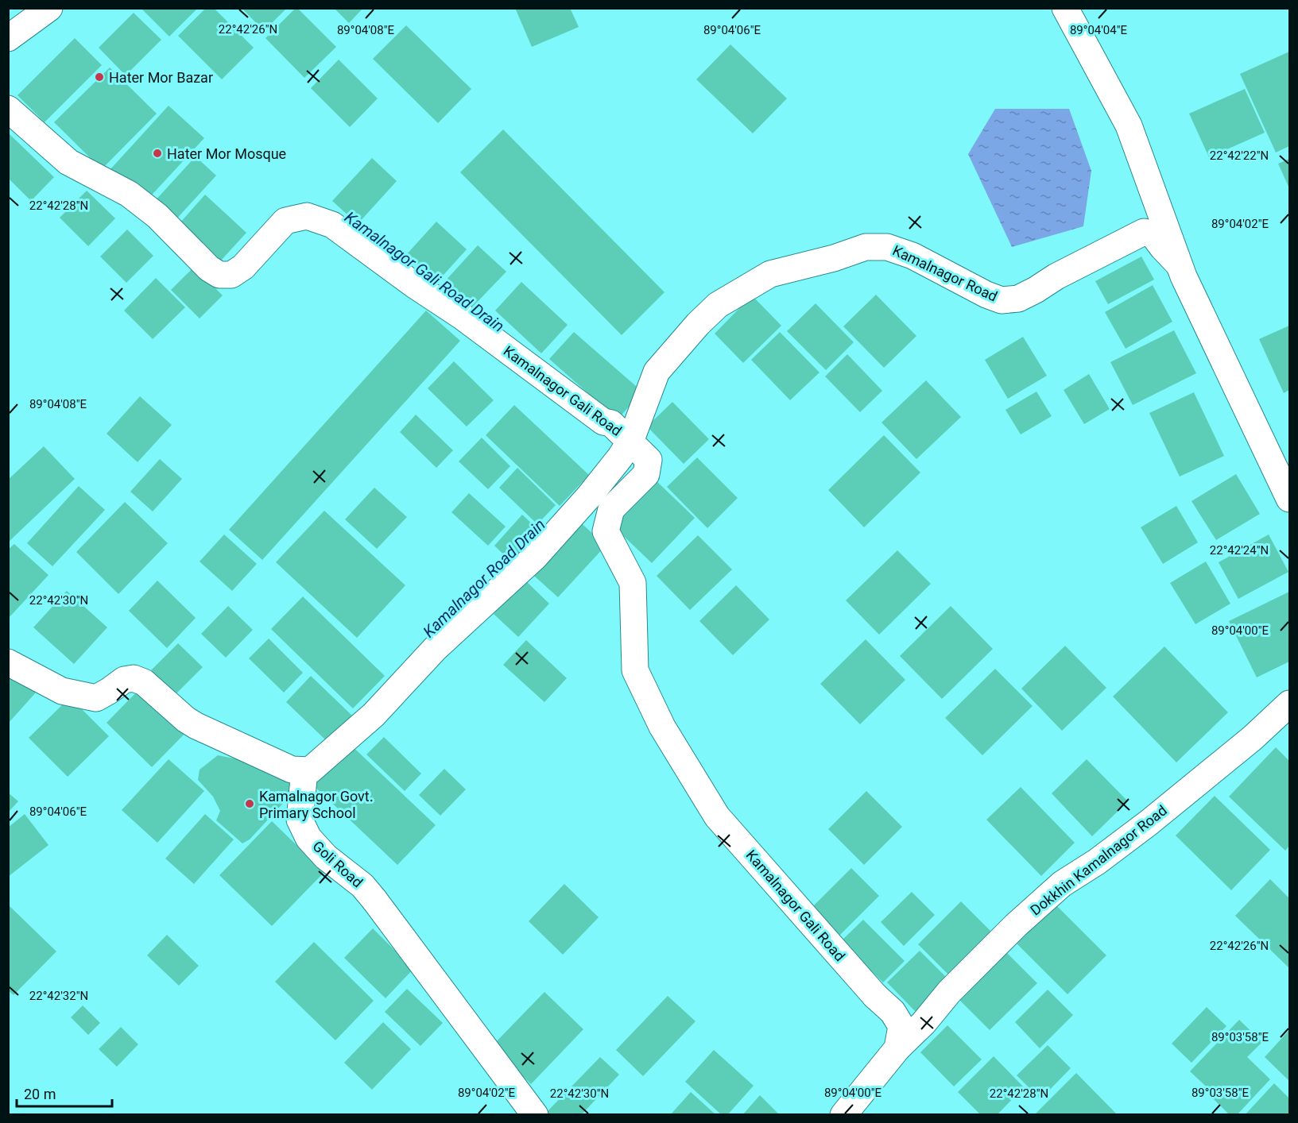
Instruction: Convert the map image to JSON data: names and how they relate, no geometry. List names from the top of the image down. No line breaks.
{"streets":{"main road":["Kamalnagor Road","Kamalnagor Gali Road","Dokkhin Kamalnagor Road","Goli Road"]},"crossings":[["Kamalnagor Road","Kamalnagor Gali Road"],["Kamalnagor Road","Goli Road"],["Kamalnagor Gali Road","Dokkhin Kamalnagor Road"]],"water":["Kamalnagor Gali Road Drain","Kamalnagor Road Drain"],"places":["Hater Mor Bazar","Hater Mor Mosque","Kamalnagor Govt. Primary School"],"scale_bar":"20 m","coordinates":["22°42'26\"N","89°04'08\"E","89°04'06\"E","89°04'04\"E","22°42'22\"N","22°42'28\"N","89°04'02\"E","22°42'24\"N","22°42'30\"N","89°04'00\"E","22°42'32\"N","89°03'58\"E"]}
